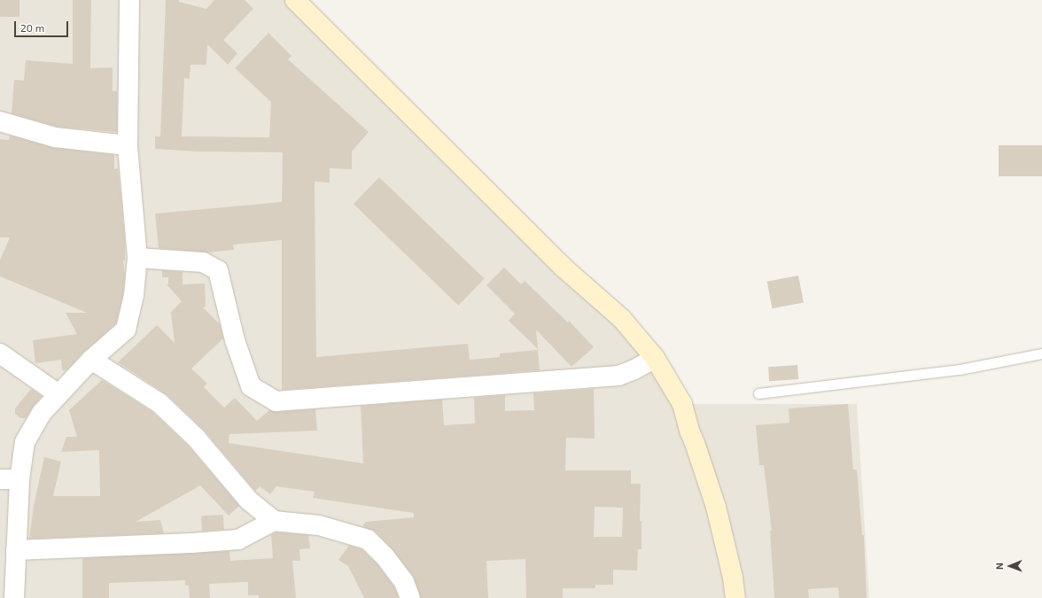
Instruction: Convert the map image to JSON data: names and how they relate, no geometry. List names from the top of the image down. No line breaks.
{"scale_bar":"20 m","north":"left"}
